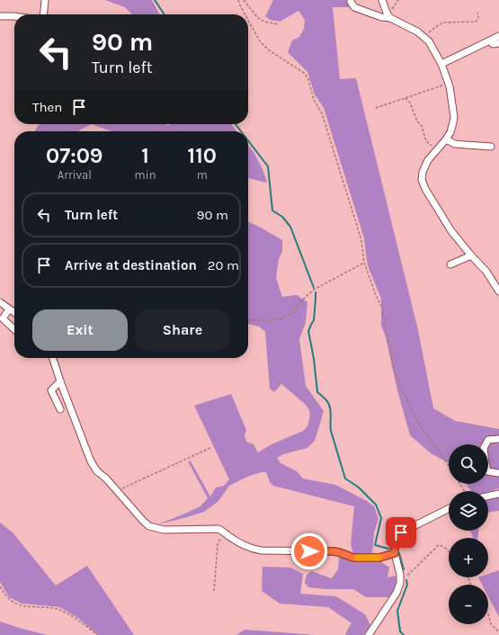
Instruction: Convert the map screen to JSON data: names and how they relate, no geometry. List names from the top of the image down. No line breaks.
{"page":{"turn":["90 m","Turn left"],"then":"Then","eta":["07:09","Arrival","1","min","110","m"],"list":[{"name":"Turn left","value":"90 m"},{"name":"Arrive at destination","value":"20 m"}],"buttons":["Exit","Share"],"map_buttons":["+","−"]}}
